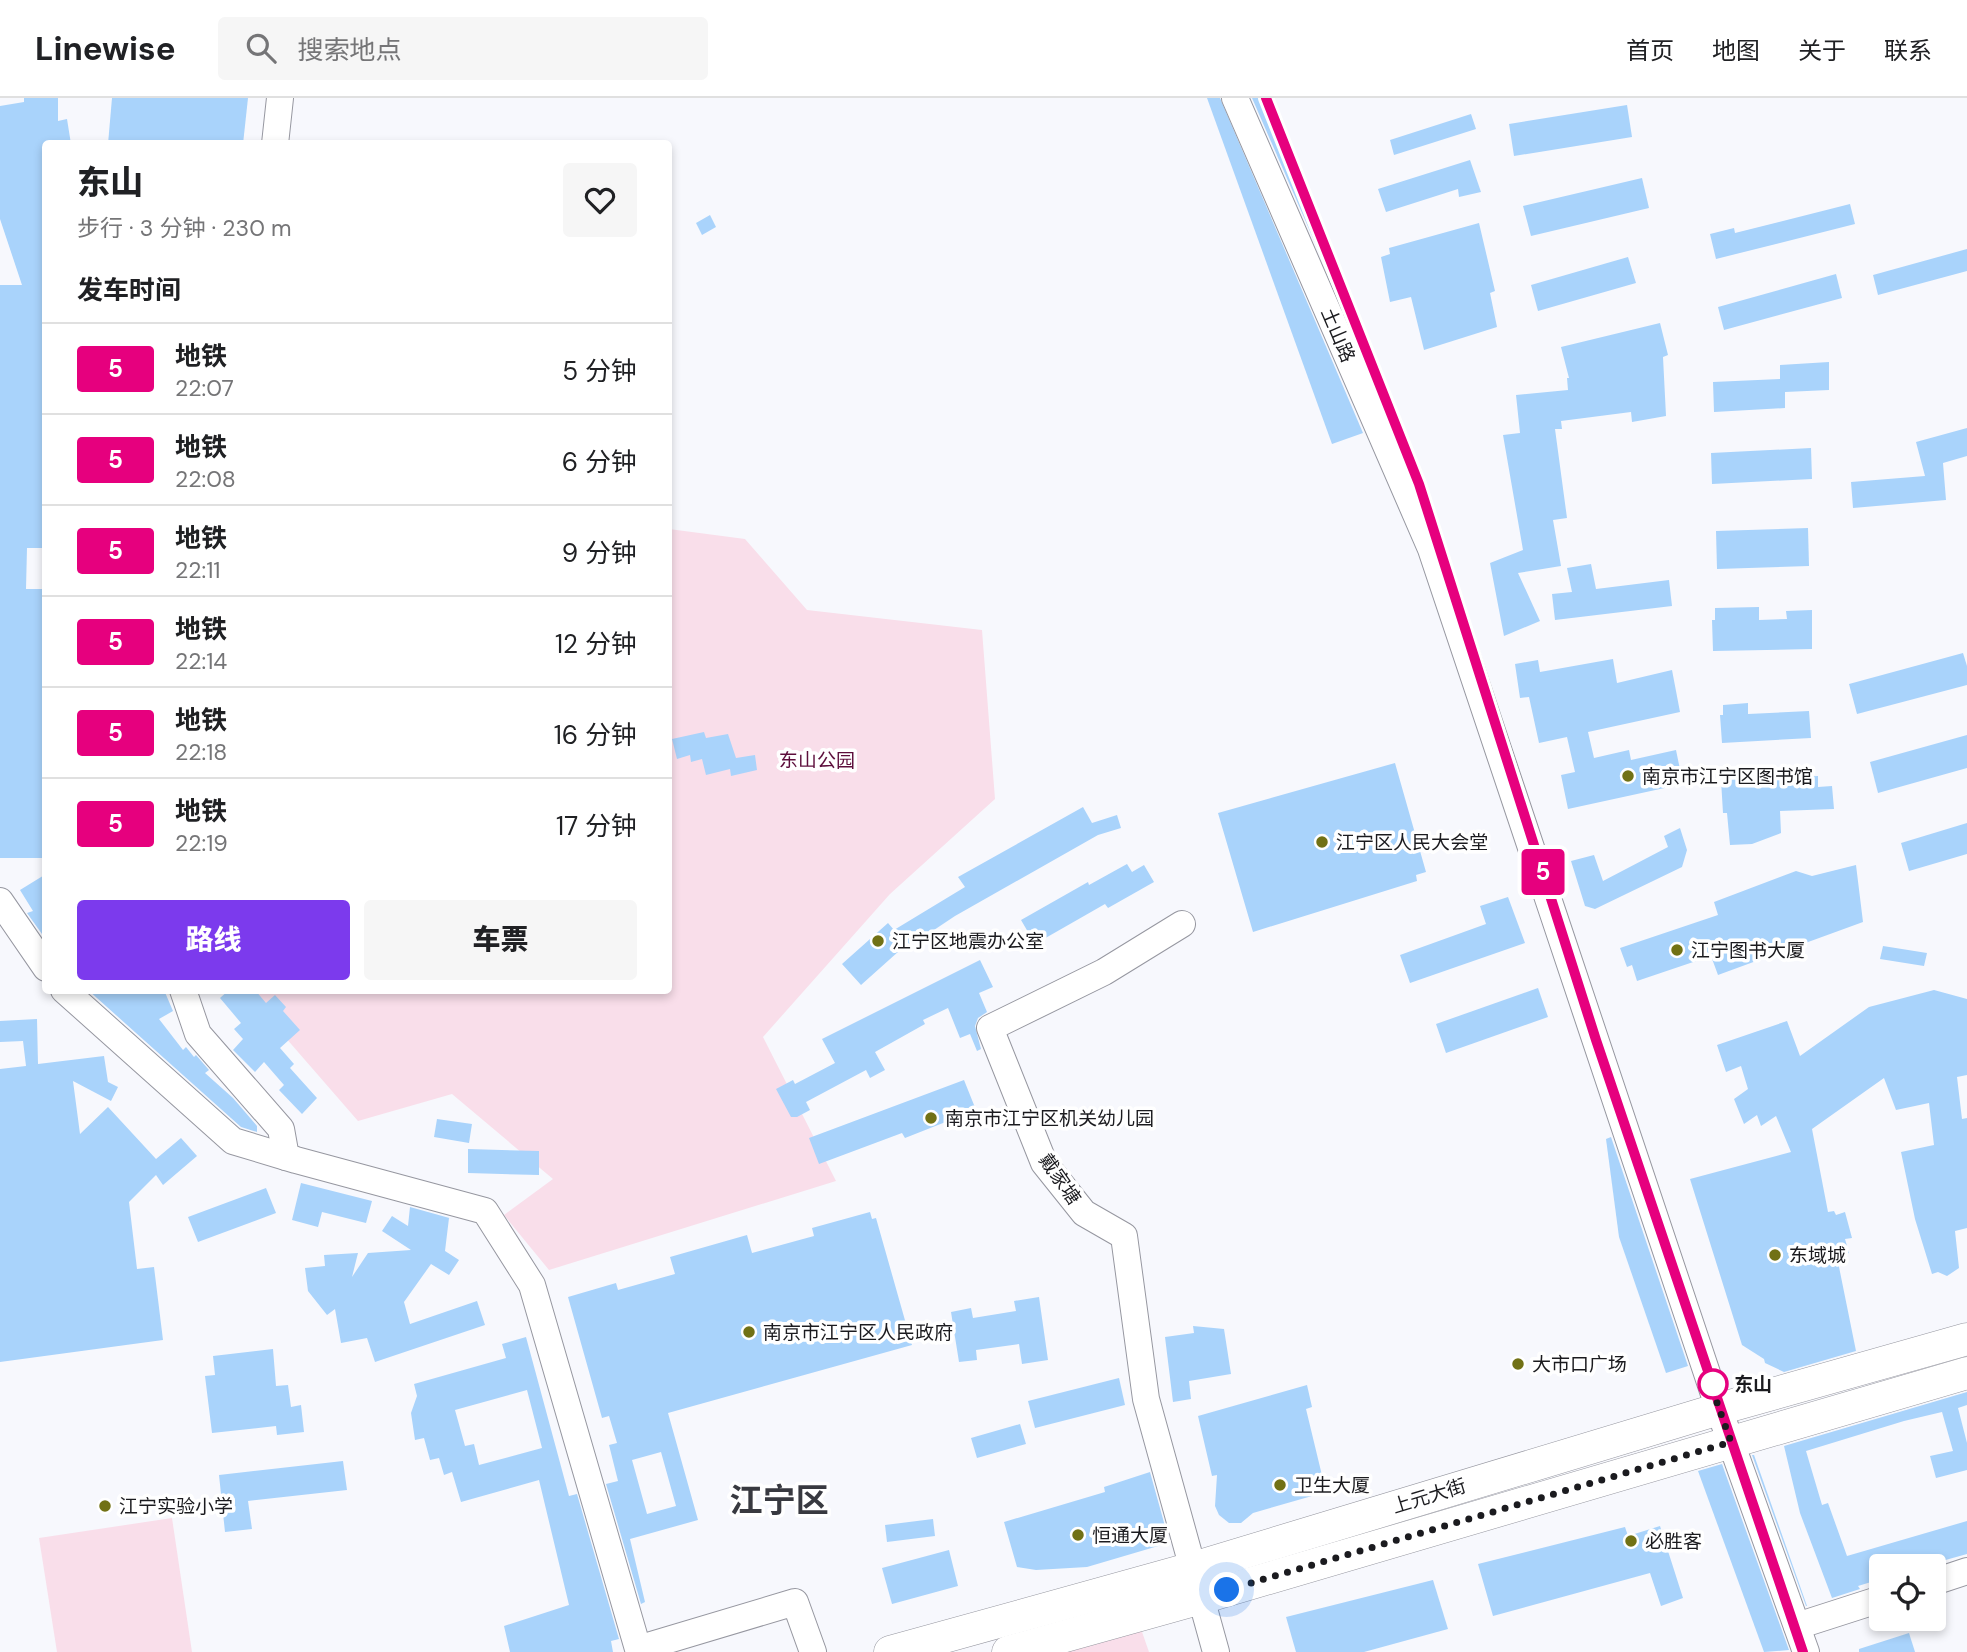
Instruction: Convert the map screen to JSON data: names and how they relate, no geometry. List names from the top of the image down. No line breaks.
{"streets":{"main road":["上元大街"],"street":["土山路","戴家塘"]},"crossings":[["土山路","上元大街"],["戴家塘","上元大街"]],"districts":["江宁区"],"parks":["东山公园"],"places":["南京市江宁区图书馆","江宁区人民大会堂","江宁区地震办公室","江宁图书大厦","南京市江宁区机关幼儿园","东域城","南京市江宁区人民政府","大市口广场","东山","卫生大厦","江宁实验小学","恒通大厦","必胜客"],"lines":["metro line 5"],"page":{"header":"Linewise","search":"搜索地点","nav":["首页","地图","关于","联系"],"on_map":"5","heading":[["东山","步行 · 3 分钟 · 230 m"],"发车时间"],"list":[{"mark":"5","name":"地铁","note":"22:07","value":"5 分钟"},{"mark":"5","name":"地铁","note":"22:08","value":"6 分钟"},{"mark":"5","name":"地铁","note":"22:11","value":"9 分钟"},{"mark":"5","name":"地铁","note":"22:14","value":"12 分钟"},{"mark":"5","name":"地铁","note":"22:18","value":"16 分钟"},{"mark":"5","name":"地铁","note":"22:19","value":"17 分钟"}],"buttons":["路线","车票"]}}
